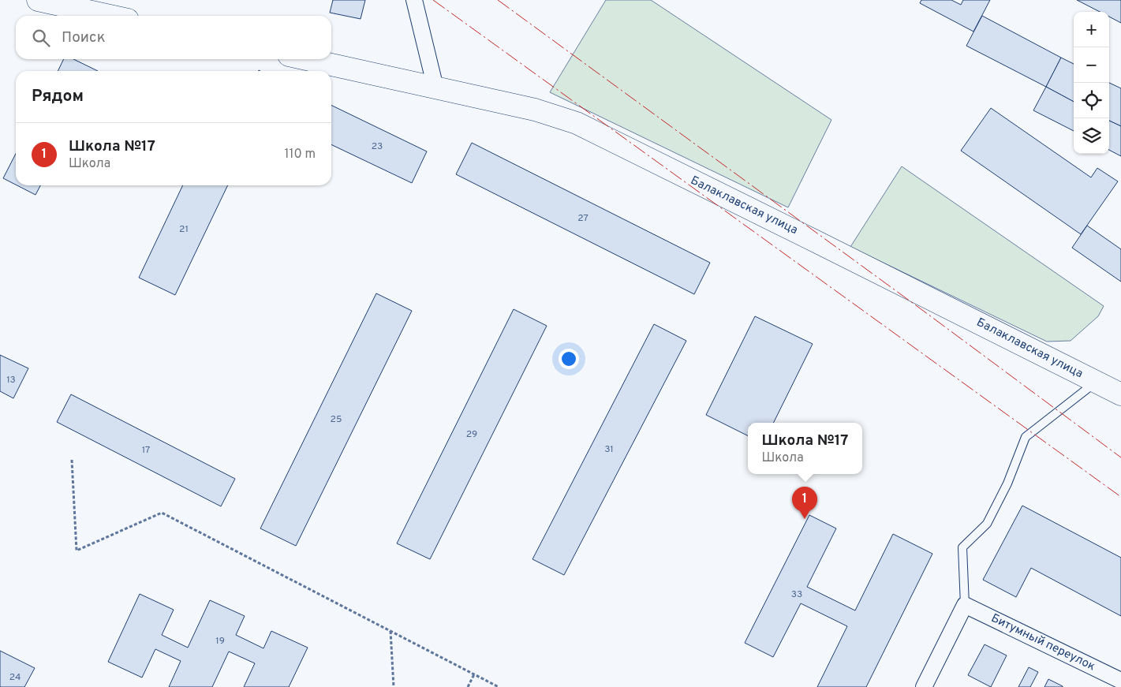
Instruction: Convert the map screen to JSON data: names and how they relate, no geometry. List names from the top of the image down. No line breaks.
{"streets":{"main road":["Балаклавская улица"],"street":["Битумный переулок"]},"house_numbers":["23","27","21","13","25","29","31","17","33","19","24"],"page":{"map_buttons":["+","−"],"search":"Поиск","heading":"Рядом","list":[{"mark":"1","name":"Школа №17","note":"Школа","value":"110 m"}],"popup":["Школа №17","Школа"],"pins":"1"}}
